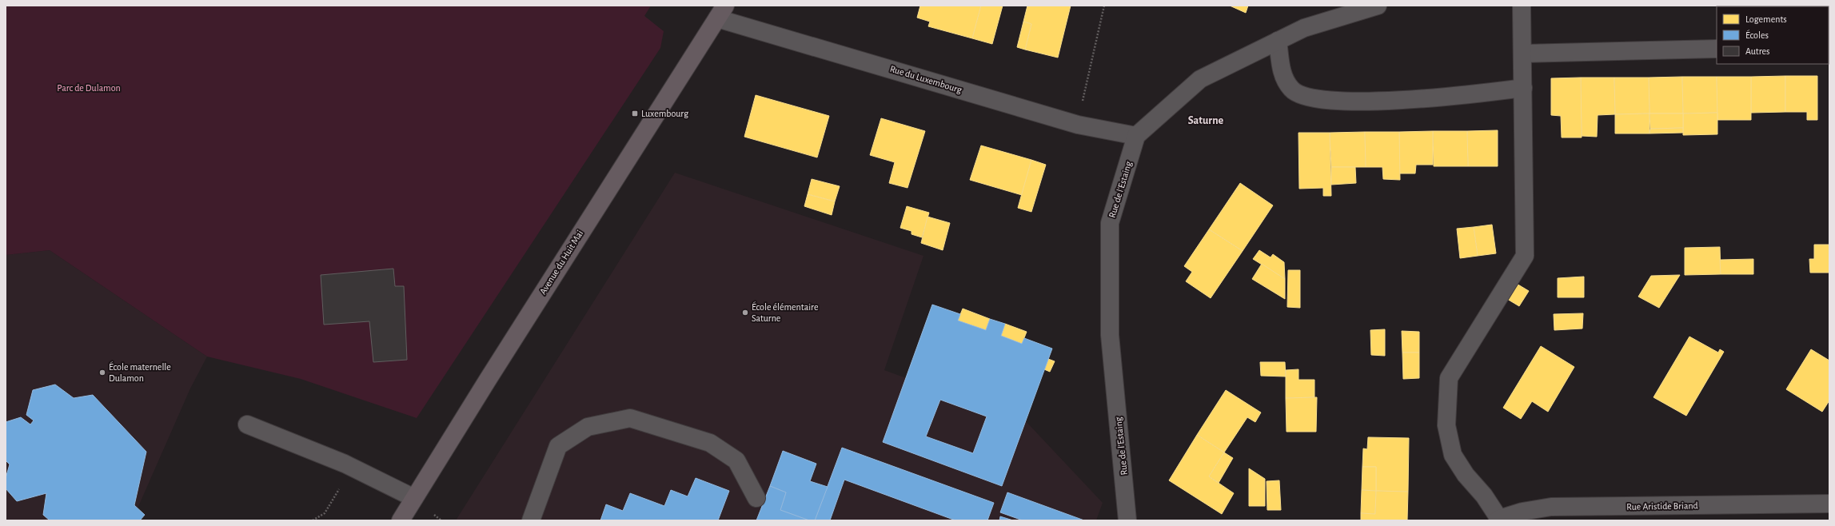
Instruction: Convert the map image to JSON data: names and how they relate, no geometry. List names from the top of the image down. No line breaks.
{"streets":{"main road":["Avenue du Huit Mai"],"street":["Rue du Luxembourg","Rue de l'Estaing","Rue Aristide Briand"]},"crossings":[["Rue du Luxembourg","Rue de l'Estaing"],["Rue du Luxembourg","Avenue du Huit Mai"]],"districts":["Saturne"],"parks":["Parc de Dulamon"],"places":{"transit":["Luxembourg"],"other":["École élémentaire Saturne","École maternelle Dulamon"]},"legend":["Logements","Écoles","Autres"]}
